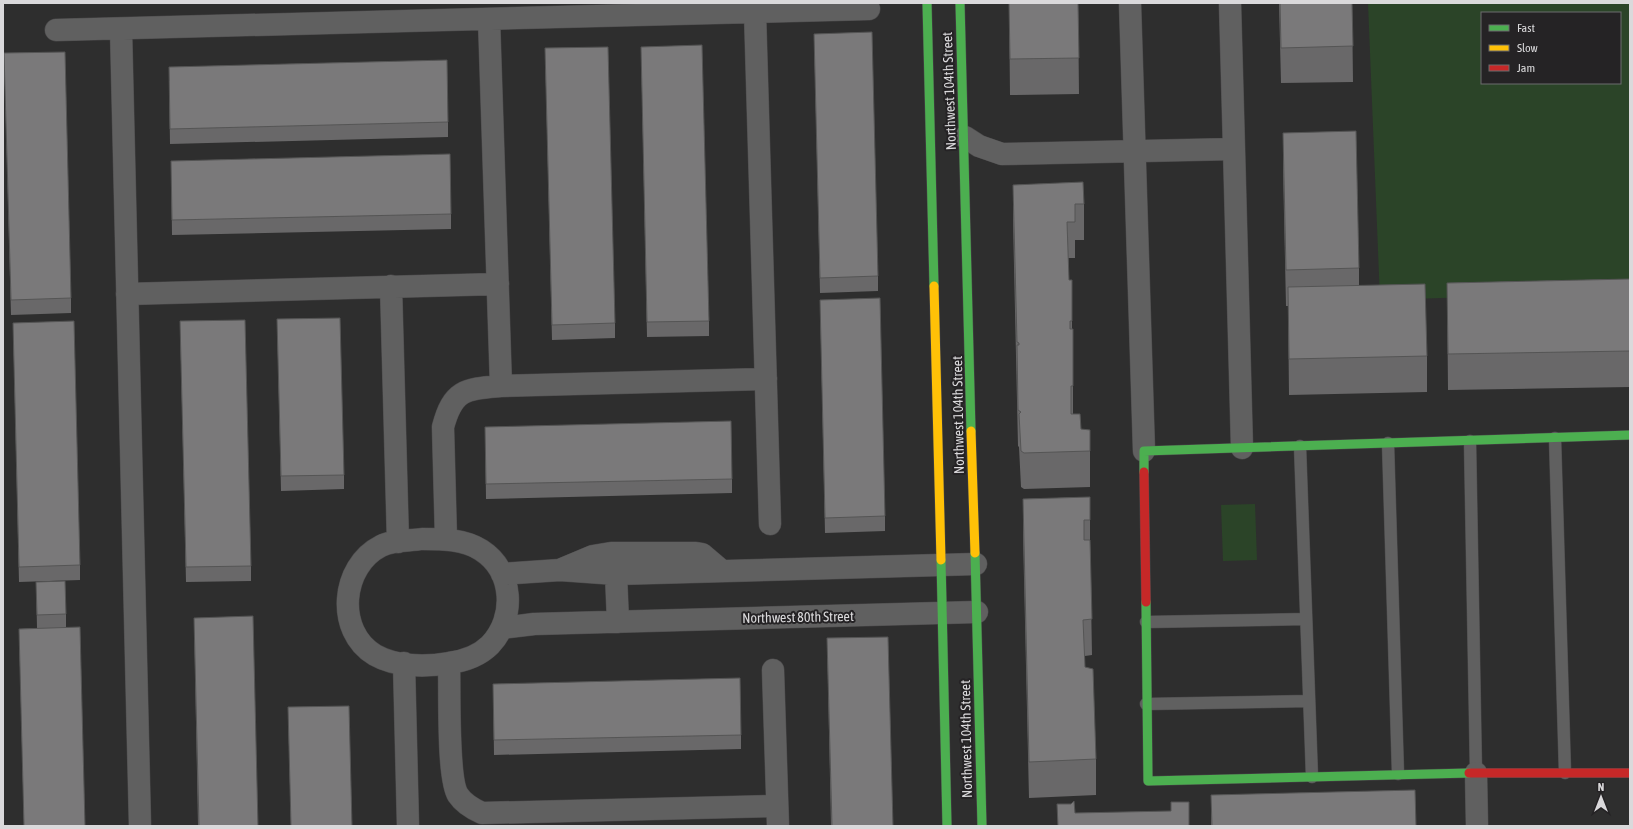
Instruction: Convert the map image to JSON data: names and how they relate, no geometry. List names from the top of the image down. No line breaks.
{"streets":{"street":["Northwest 104th Street","Northwest 80th Street"]},"crossings":[["Northwest 104th Street","Northwest 80th Street"]],"legend":["Fast","Slow","Jam"],"north":"top"}
